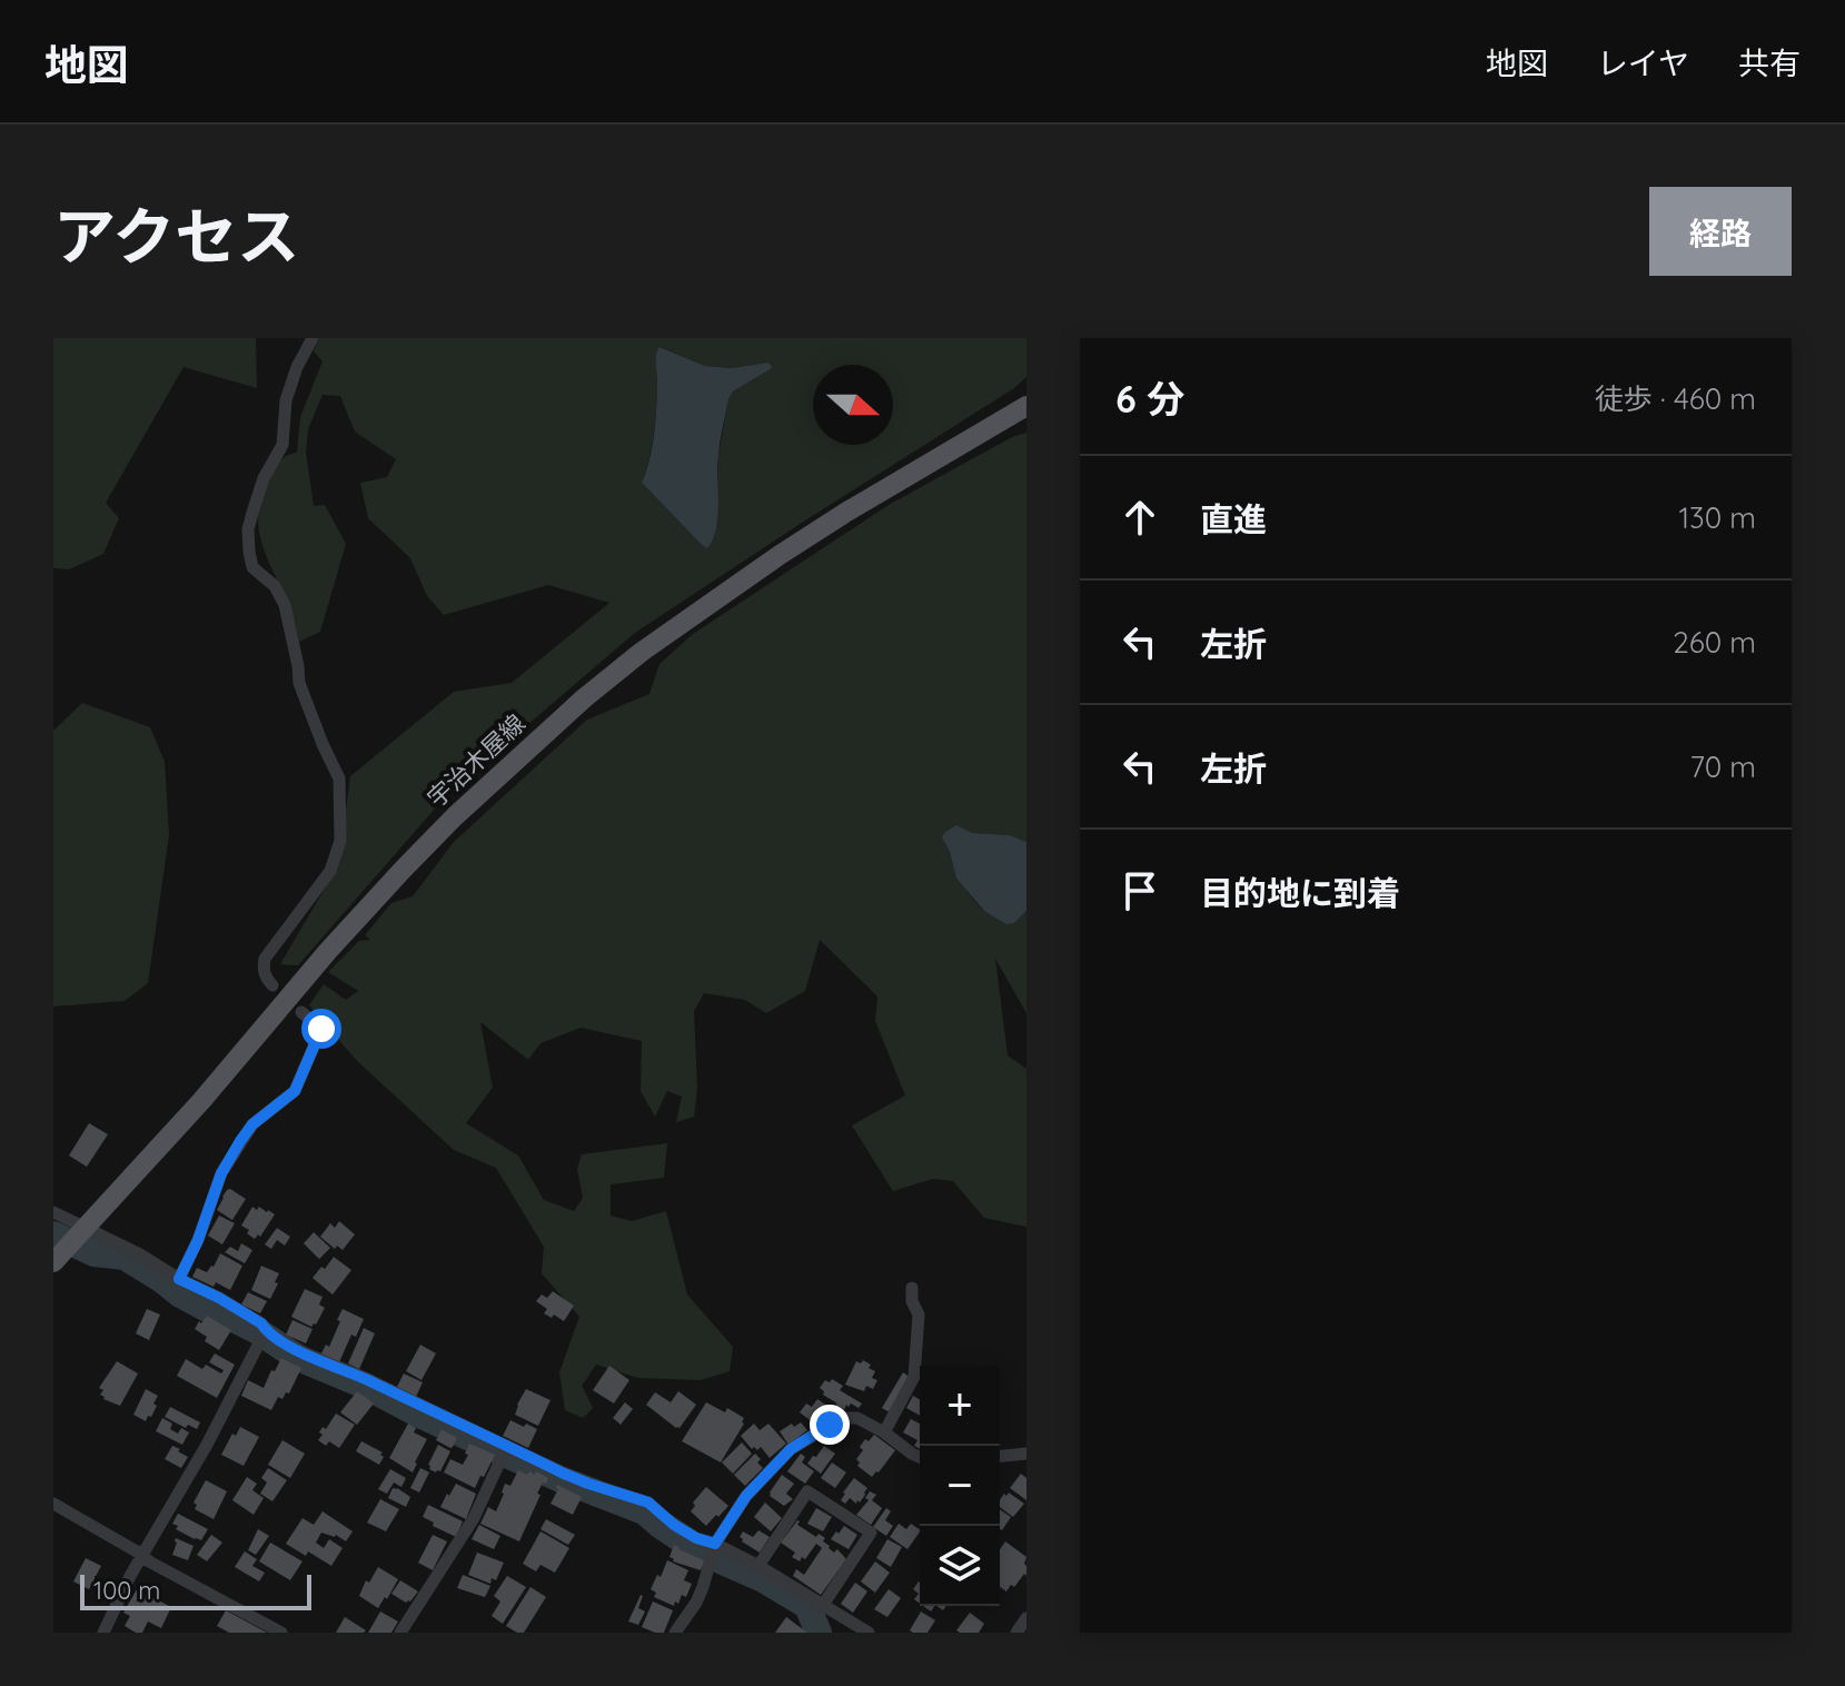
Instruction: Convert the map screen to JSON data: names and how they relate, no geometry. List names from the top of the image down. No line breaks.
{"streets":{"main road":["宇治木屋線"]},"scale_bar":"100 m","north":"right","page":{"header":"地図","nav":["地図","レイヤ","共有"],"title":"アクセス","buttons":"経路","heading":["6 分","徒歩 · 460 m"],"list":[["直進","130 m"],["左折","260 m"],["左折","70 m"],"目的地に到着"],"map_buttons":["+","−"],"scale":"100 m"}}
